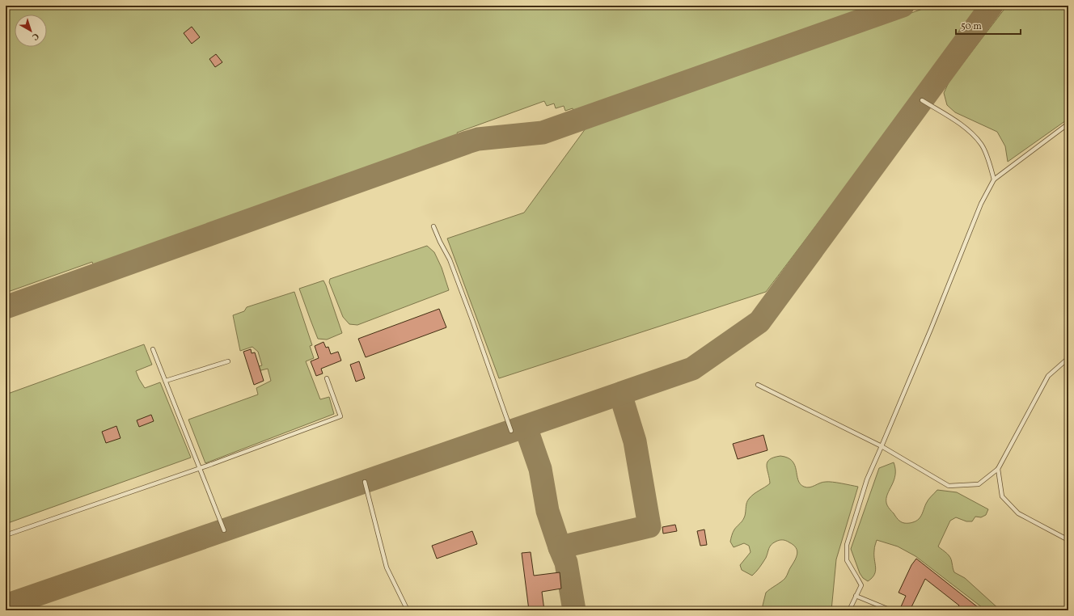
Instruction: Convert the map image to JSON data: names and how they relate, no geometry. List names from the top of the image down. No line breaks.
{"scale_bar":"50 m","north":"bottom right"}
